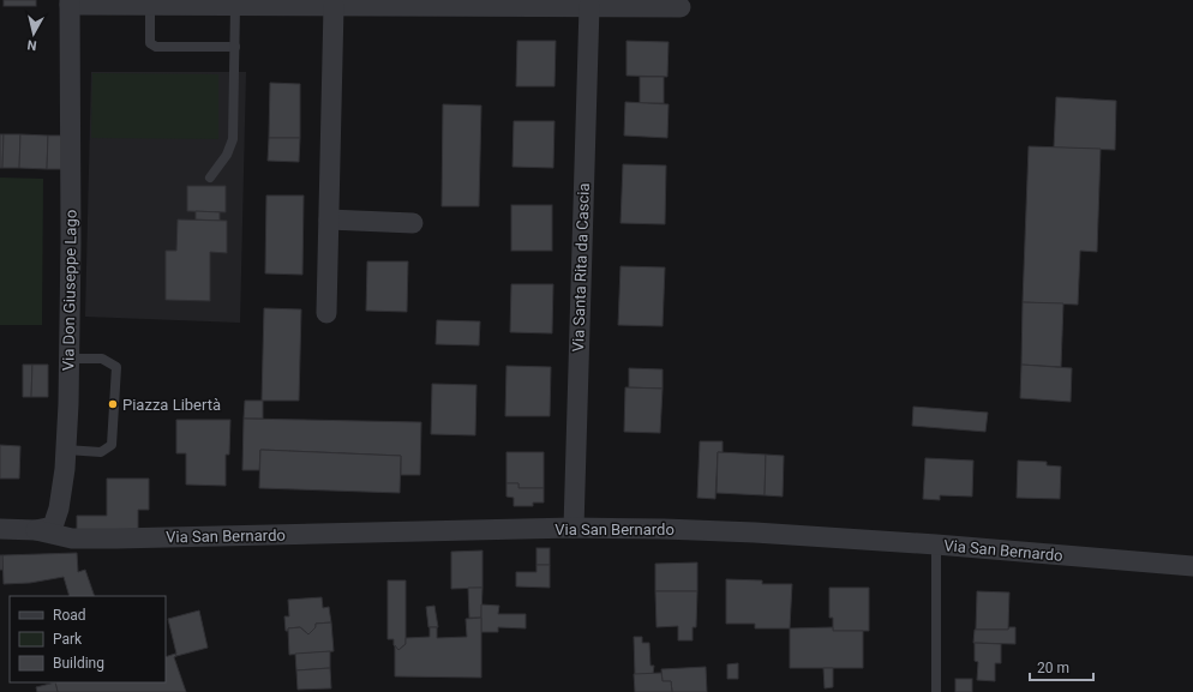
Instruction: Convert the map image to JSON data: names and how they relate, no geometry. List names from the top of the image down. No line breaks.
{"streets":{"street":["Via Santa Rita da Cascia","Via Don Giuseppe Lago","Via San Bernardo"]},"crossings":[["Via Santa Rita da Cascia","Via San Bernardo"],["Via Don Giuseppe Lago","Via San Bernardo"]],"places":["Piazza Libertà"],"legend":["Road","Park","Building"],"scale_bar":"20 m","north":"bottom"}
